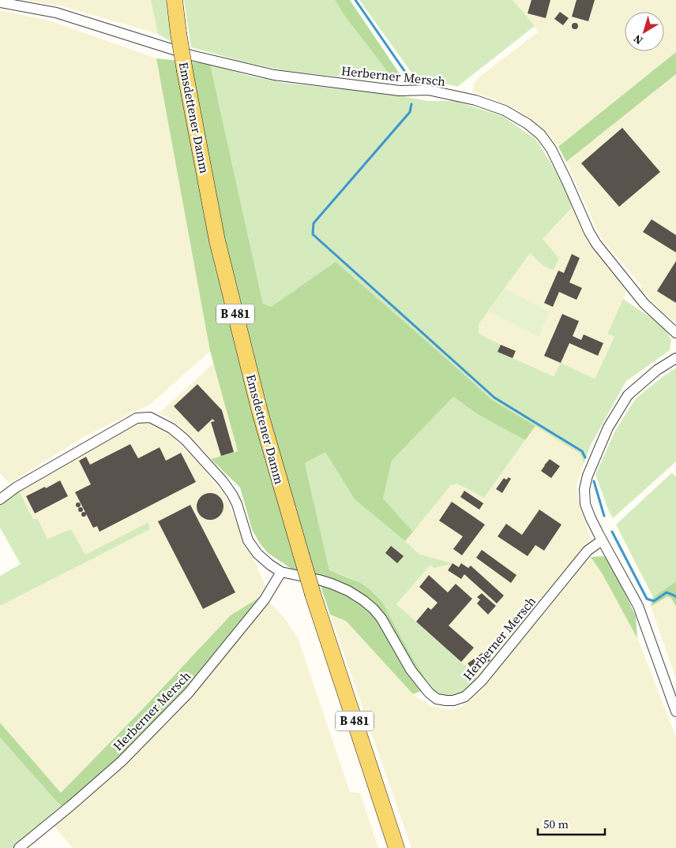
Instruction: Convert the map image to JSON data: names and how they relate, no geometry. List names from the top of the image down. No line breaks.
{"streets":{"main road":["Emsdettener Damm","B 481"],"street":["Herberner Mersch"]},"scale_bar":"50 m","north":"bottom left"}
